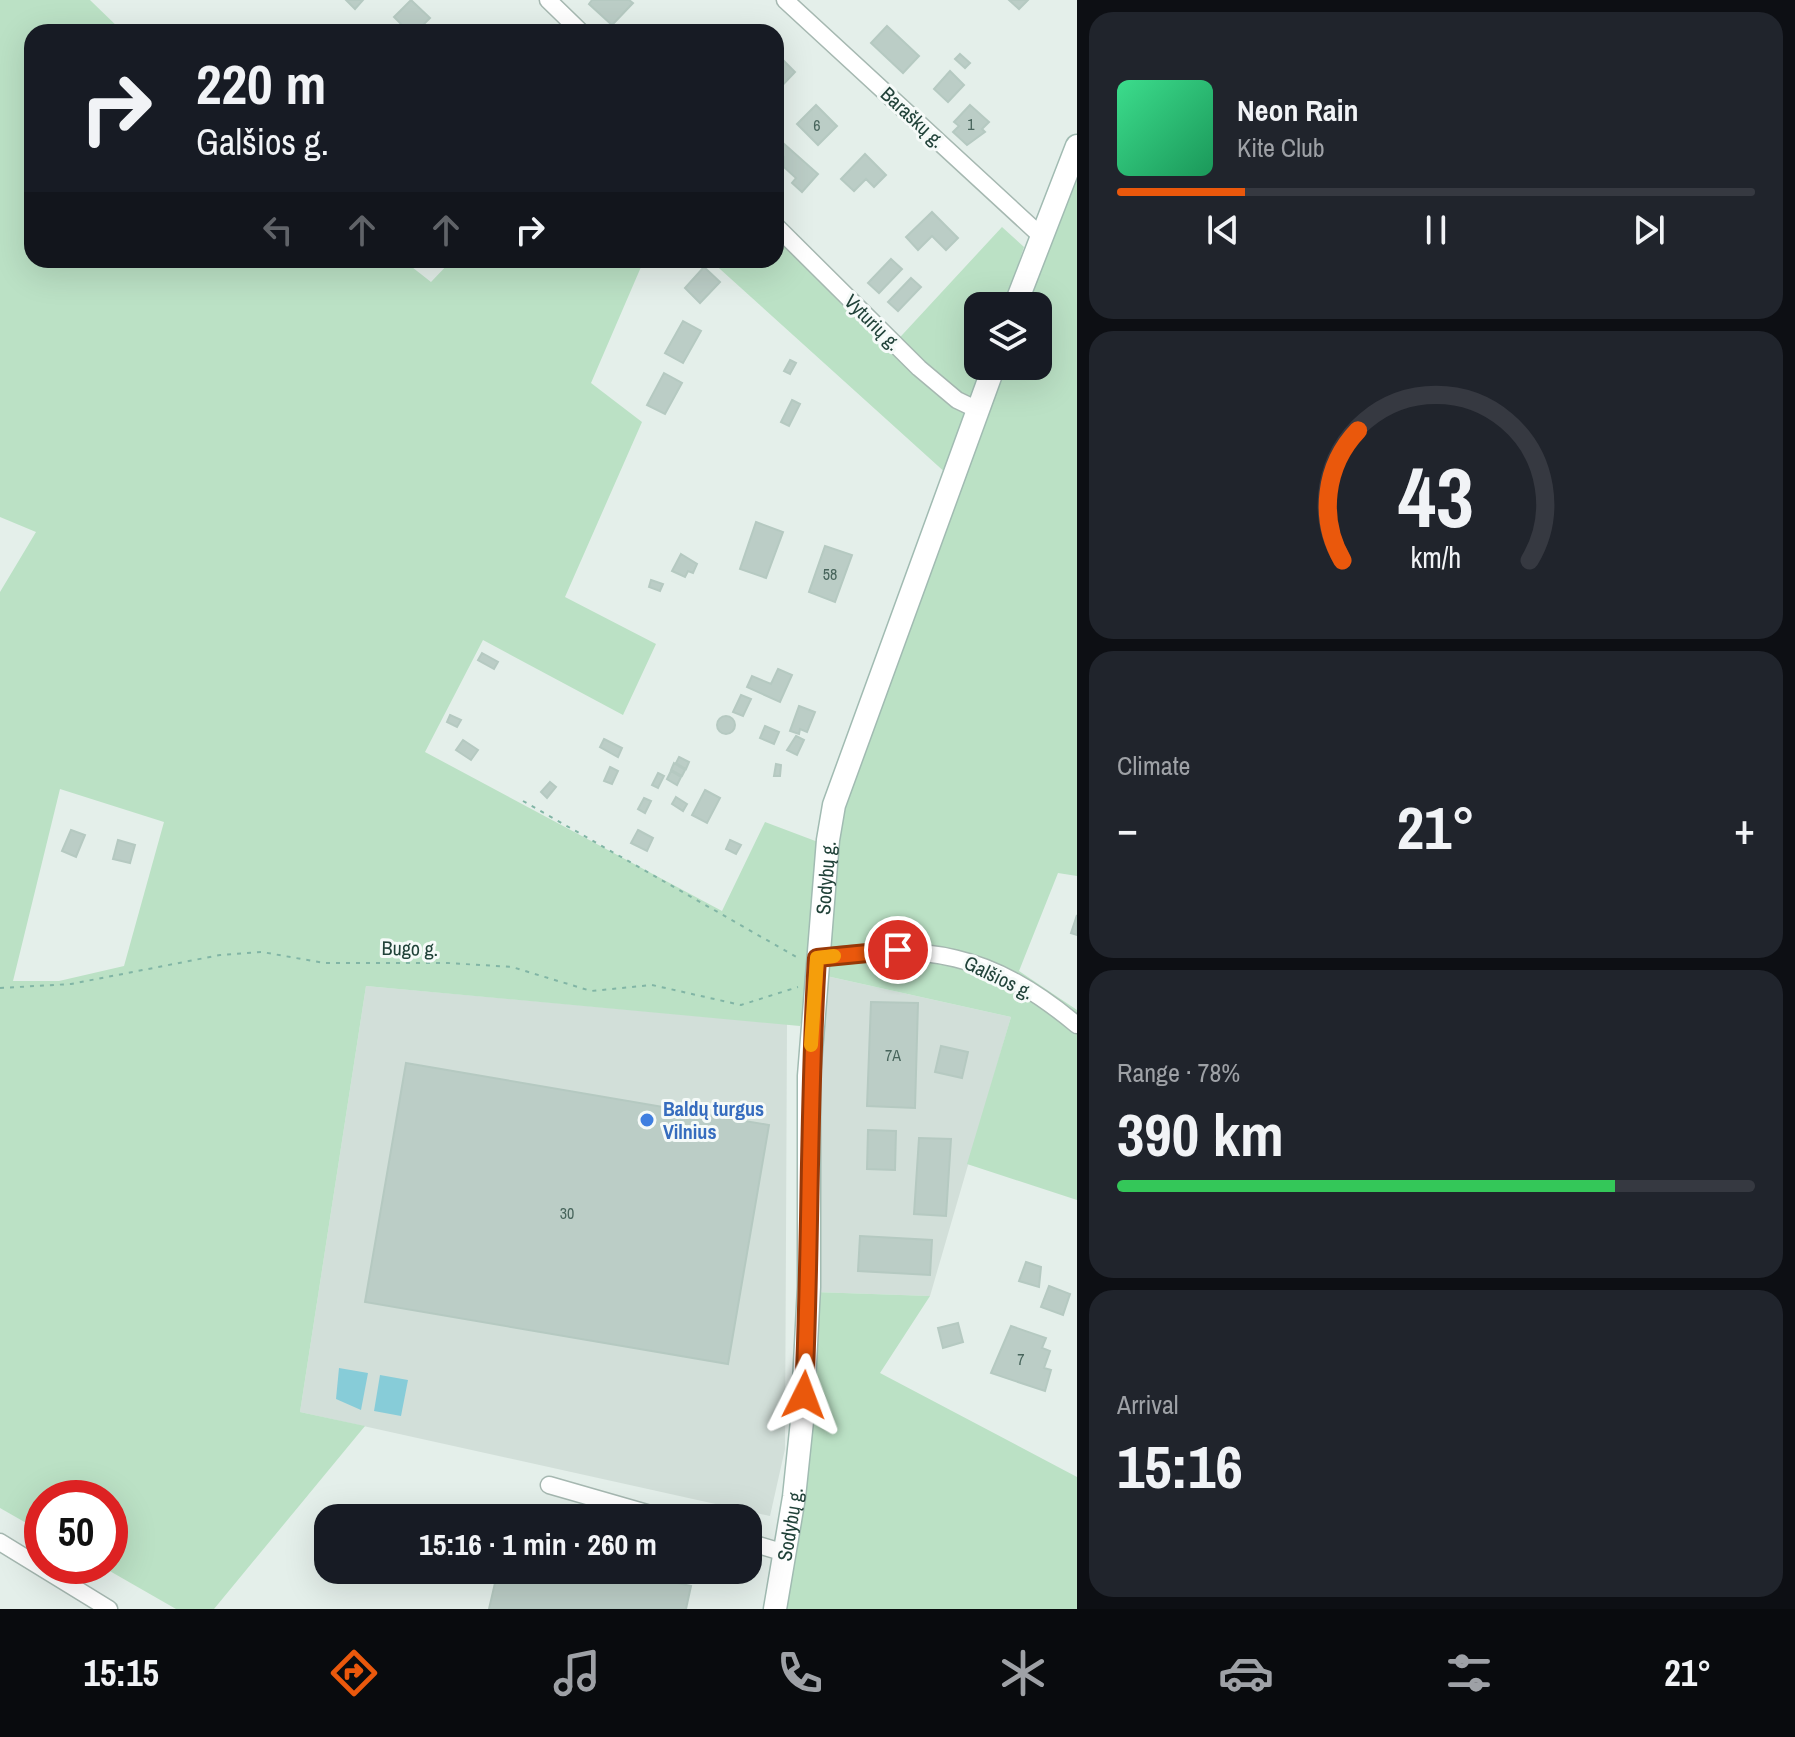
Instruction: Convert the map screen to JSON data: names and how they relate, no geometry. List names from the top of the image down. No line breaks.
{"streets":{"main road":["Sodybų g."],"street":["Baraškų g.","Vyturių g.","Galšios g."],"path":["Bugo g."]},"crossings":[["Vyturių g.","Sodybų g."],["Sodybų g.","Bugo g."],["Sodybų g.","Galšios g."],["Bugo g.","Galšios g."]],"places":["Baldų turgus Vilnius"],"house_numbers":["1","6","58","7A","30","7"],"page":{"turn":["220 m","Galšios g."],"song":["Neon Rain","Kite Club"],"tile":["Climate",["Range · 78%","390 km"],["Arrival","15:16"]],"heat":["−","21°","+"],"limit":"50","trip":"15:16 · 1 min · 260 m","tabs":["15:15","21°"],"gauge":["43","km/h"]}}
